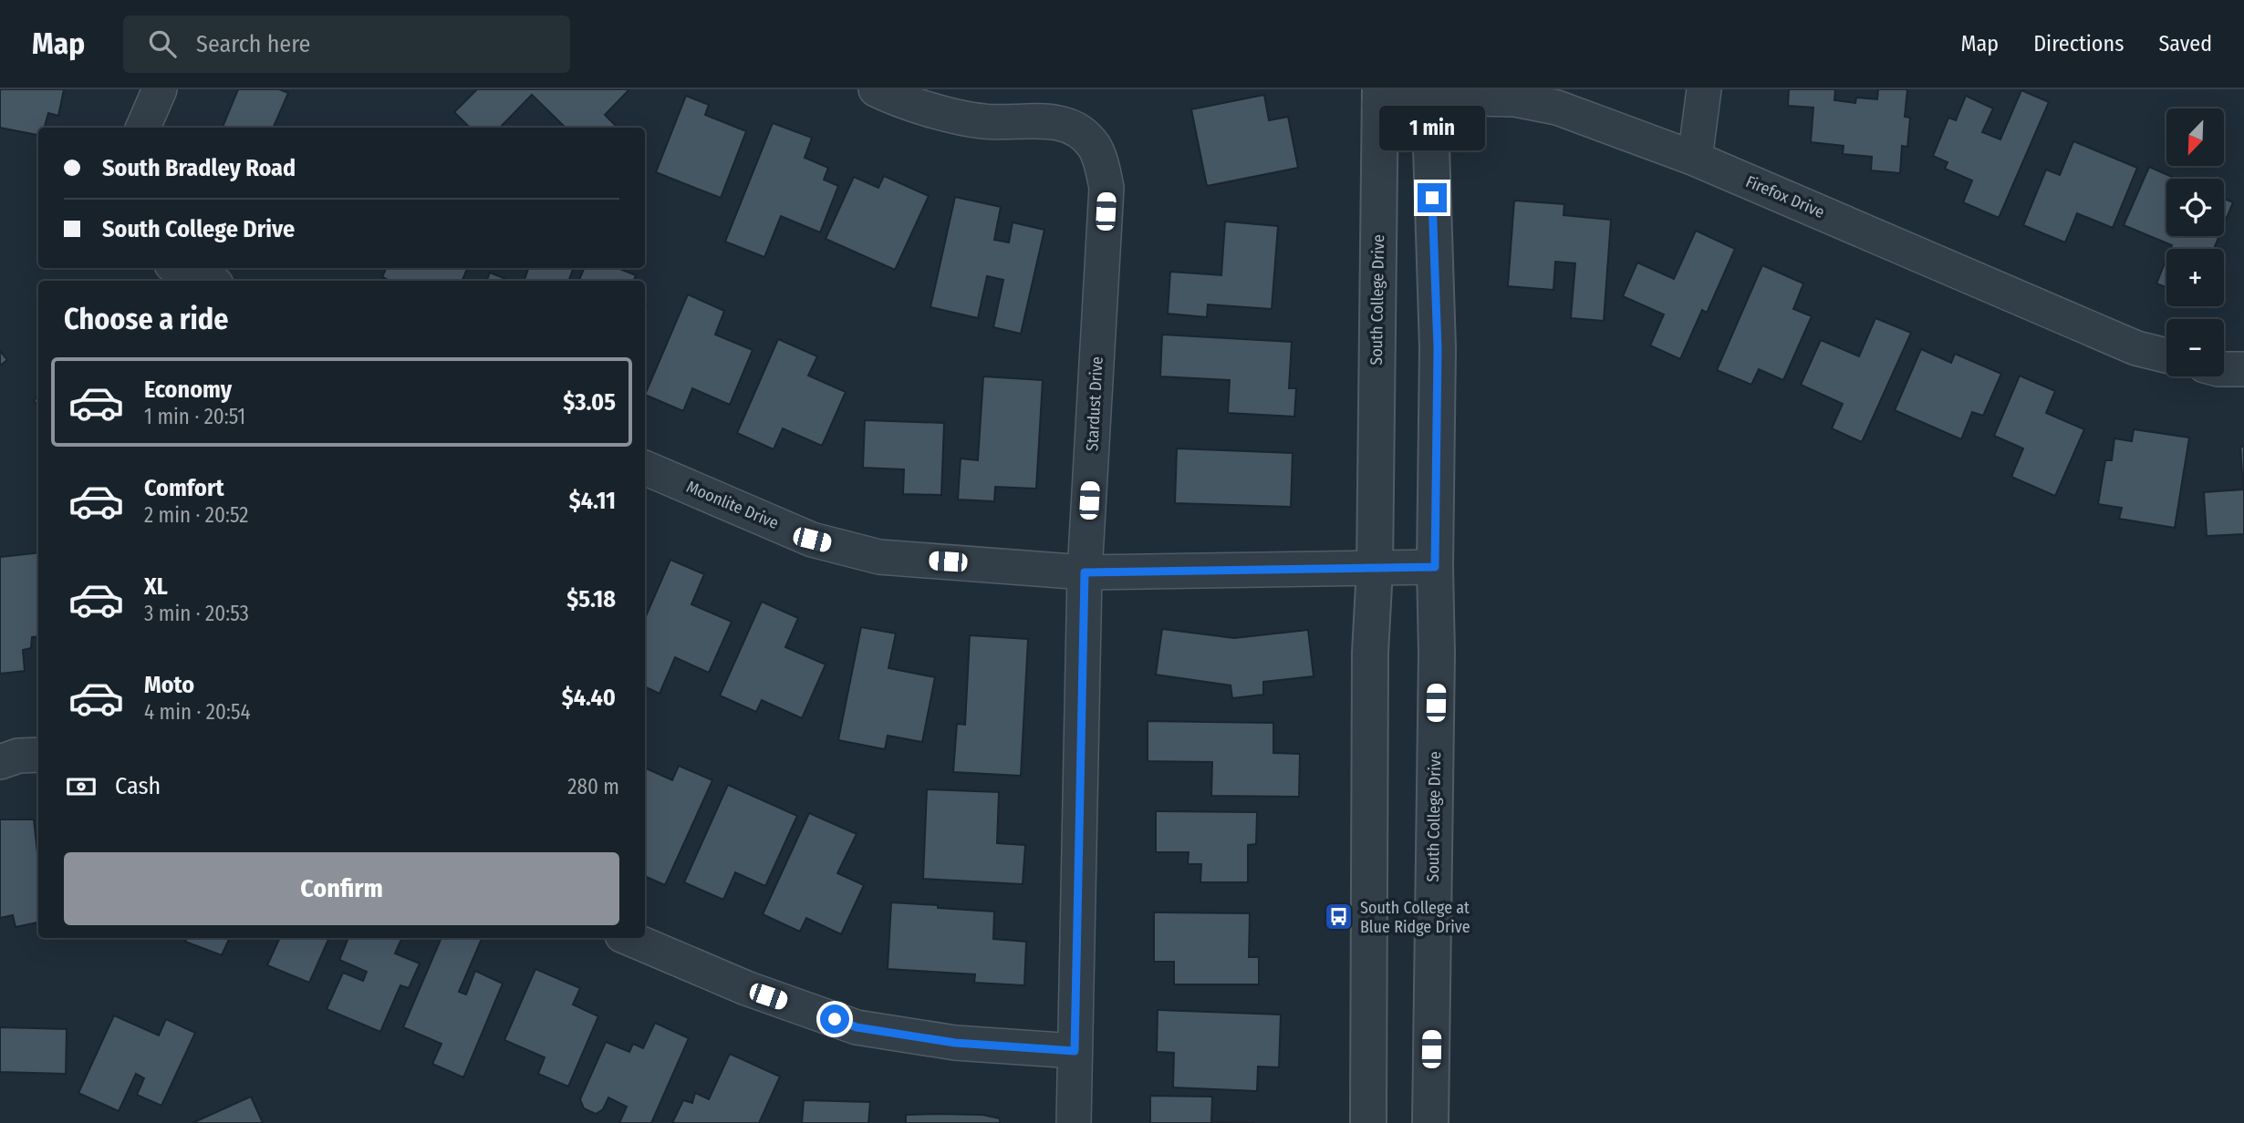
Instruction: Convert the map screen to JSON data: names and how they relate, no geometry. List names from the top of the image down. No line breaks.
{"streets":{"street":["Firefox Drive","South College Drive","Stardust Drive","Moonlite Drive"]},"crossings":[["Firefox Drive","South College Drive"],["South College Drive","Moonlite Drive"],["Stardust Drive","Moonlite Drive"]],"places":{"bus stop":["South College at Blue Ridge Drive"]},"north":"bottom left","page":{"header":"Map","search":"Search here","nav":["Map","Directions","Saved"],"bubble":"1 min","map_buttons":["+","−"],"banner":["South Bradley Road","South College Drive"],"heading":"Choose a ride","list":[{"name":"Economy","note":"1 min · 20:51","value":"$3.05"},{"name":"Comfort","note":"2 min · 20:52","value":"$4.11"},{"name":"XL","note":"3 min · 20:53","value":"$5.18"},{"name":"Moto","note":"4 min · 20:54","value":"$4.40"}],"pay":["Cash","280 m"],"buttons":"Confirm"}}
